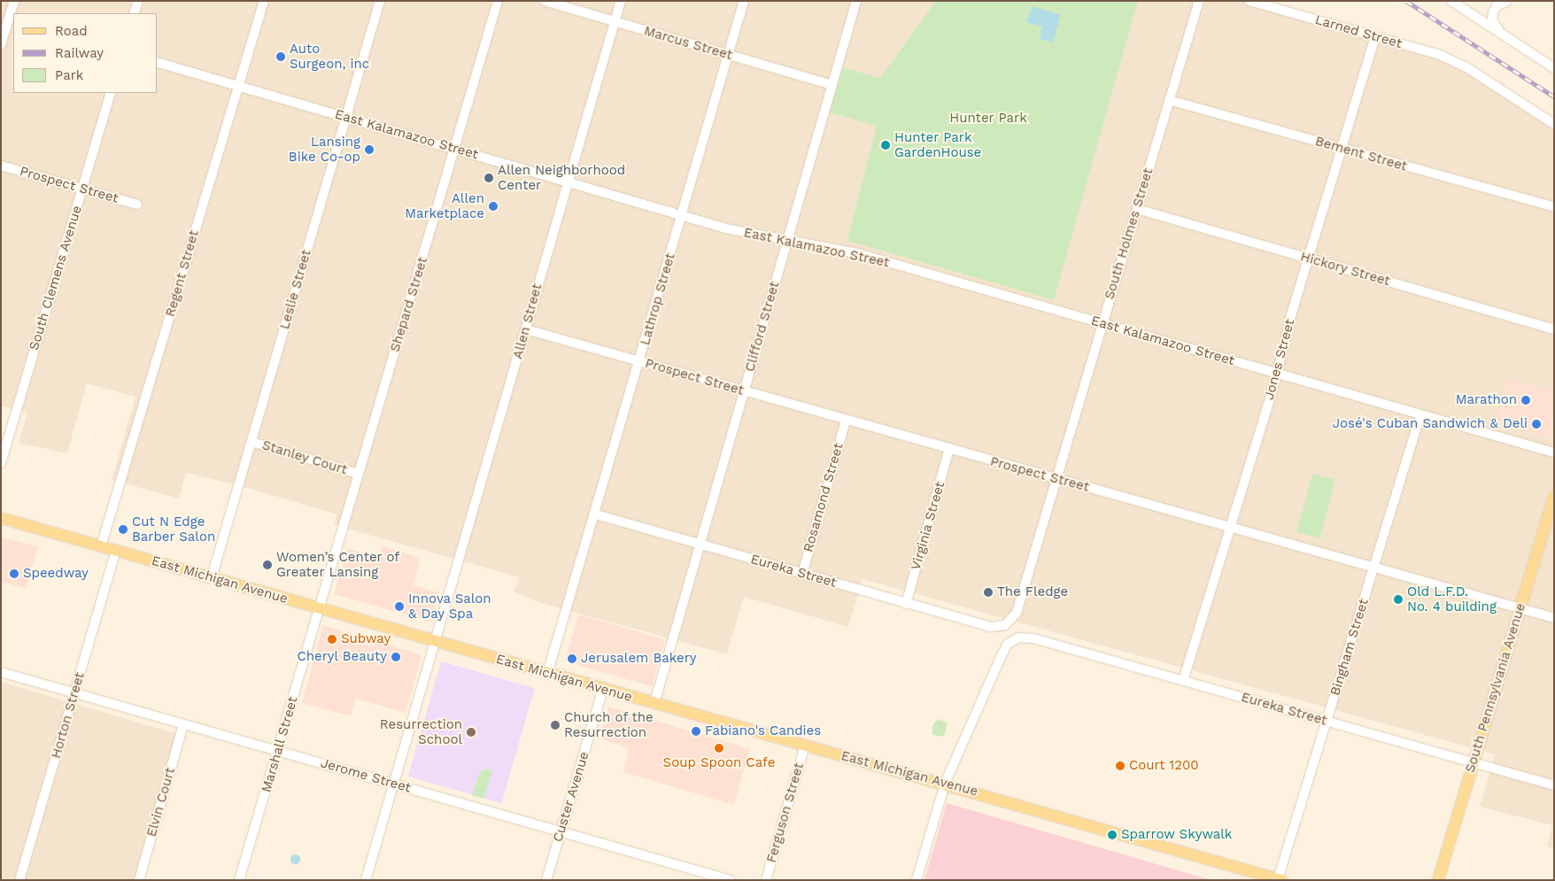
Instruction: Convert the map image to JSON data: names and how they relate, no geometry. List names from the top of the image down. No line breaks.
{"streets":{"main road":["East Michigan Avenue","South Pennsylvania Avenue"],"street":["Larned Street","Marcus Street","East Kalamazoo Street","Bement Street","Prospect Street","South Holmes Street","Hickory Street","Regent Street","South Clemens Avenue","Leslie Street","Lathrop Street","Shepard Street","Allen Street","Clifford Street","Jones Street","Stanley Court","Rosamond Street","Virginia Street","Eureka Street","Bingham Street","Horton Street","Marshall Street","Jerome Street","Custer Avenue","Elvin Court","Ferguson Street"]},"crossings":[["Larned Street","Jones Street"],["Marcus Street","Lathrop Street"],["Marcus Street","Allen Street"],["Marcus Street","Clifford Street"],["East Kalamazoo Street","South Holmes Street"],["East Kalamazoo Street","Regent Street"],["East Kalamazoo Street","Leslie Street"],["East Kalamazoo Street","Lathrop Street"],["East Kalamazoo Street","Shepard Street"],["East Kalamazoo Street","Allen Street"],["East Kalamazoo Street","Clifford Street"],["East Kalamazoo Street","Jones Street"],["East Kalamazoo Street","Bingham Street"],["Bement Street","South Holmes Street"],["Bement Street","Jones Street"],["Prospect Street","South Holmes Street"],["Prospect Street","South Clemens Avenue"],["Prospect Street","Lathrop Street"],["Prospect Street","Allen Street"],["Prospect Street","Clifford Street"],["Prospect Street","Jones Street"],["Prospect Street","Rosamond Street"],["Prospect Street","Virginia Street"],["Prospect Street","Bingham Street"],["Prospect Street","South Pennsylvania Avenue"],["South Holmes Street","Hickory Street"],["South Holmes Street","Eureka Street"],["Hickory Street","Jones Street"],["Regent Street","East Michigan Avenue"],["Leslie Street","Stanley Court"],["Leslie Street","East Michigan Avenue"],["Lathrop Street","Eureka Street"],["Lathrop Street","East Michigan Avenue"],["Shepard Street","Stanley Court"],["Shepard Street","East Michigan Avenue"],["Shepard Street","Marshall Street"],["Allen Street","East Michigan Avenue"],["Allen Street","Jerome Street"],["Clifford Street","Eureka Street"],["Clifford Street","East Michigan Avenue"],["Jones Street","Eureka Street"],["Rosamond Street","Eureka Street"],["Virginia Street","Eureka Street"],["Eureka Street","East Michigan Avenue"],["Eureka Street","Bingham Street"],["Eureka Street","South Pennsylvania Avenue"],["East Michigan Avenue","Bingham Street"],["East Michigan Avenue","Horton Street"],["East Michigan Avenue","Marshall Street"],["East Michigan Avenue","Custer Avenue"],["East Michigan Avenue","Ferguson Street"],["Horton Street","Jerome Street"],["Marshall Street","Jerome Street"],["Jerome Street","Custer Avenue"],["Jerome Street","Elvin Court"]],"parks":["Hunter Park"],"places":["Auto Surgeon, inc","Hunter Park GardenHouse","Lansing Bike Co-op","Allen Neighborhood Center","Allen Marketplace","Marathon","José's Cuban Sandwich & Deli","Cut N Edge Barber Salon","Women’s Center of Greater Lansing","Speedway","The Fledge","Old L.F.D. No. 4 building","Innova Salon & Day Spa","Subway","Cheryl Beauty","Jerusalem Bakery","Church of the Resurrection","Fabiano's Candies","Resurrection School","Soup Spoon Cafe","Court 1200","Sparrow Skywalk"],"legend":["Road","Railway","Park"]}
